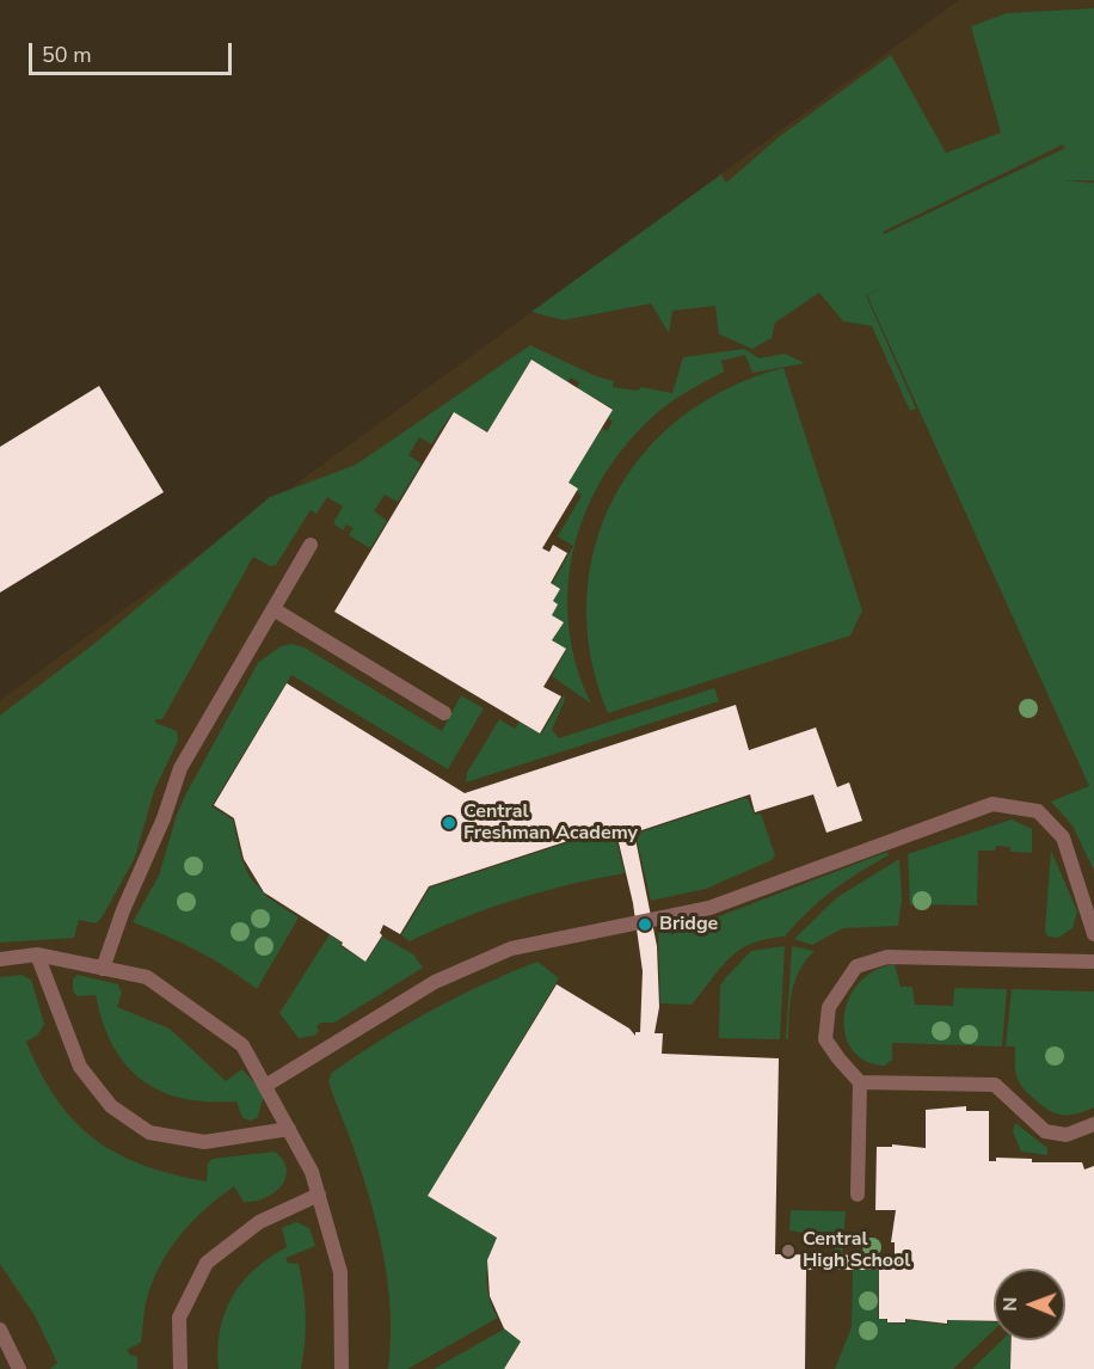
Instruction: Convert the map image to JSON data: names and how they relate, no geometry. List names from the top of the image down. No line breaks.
{"places":["Central Freshman Academy","Bridge","Central High School"],"scale_bar":"50 m","north":"left"}
